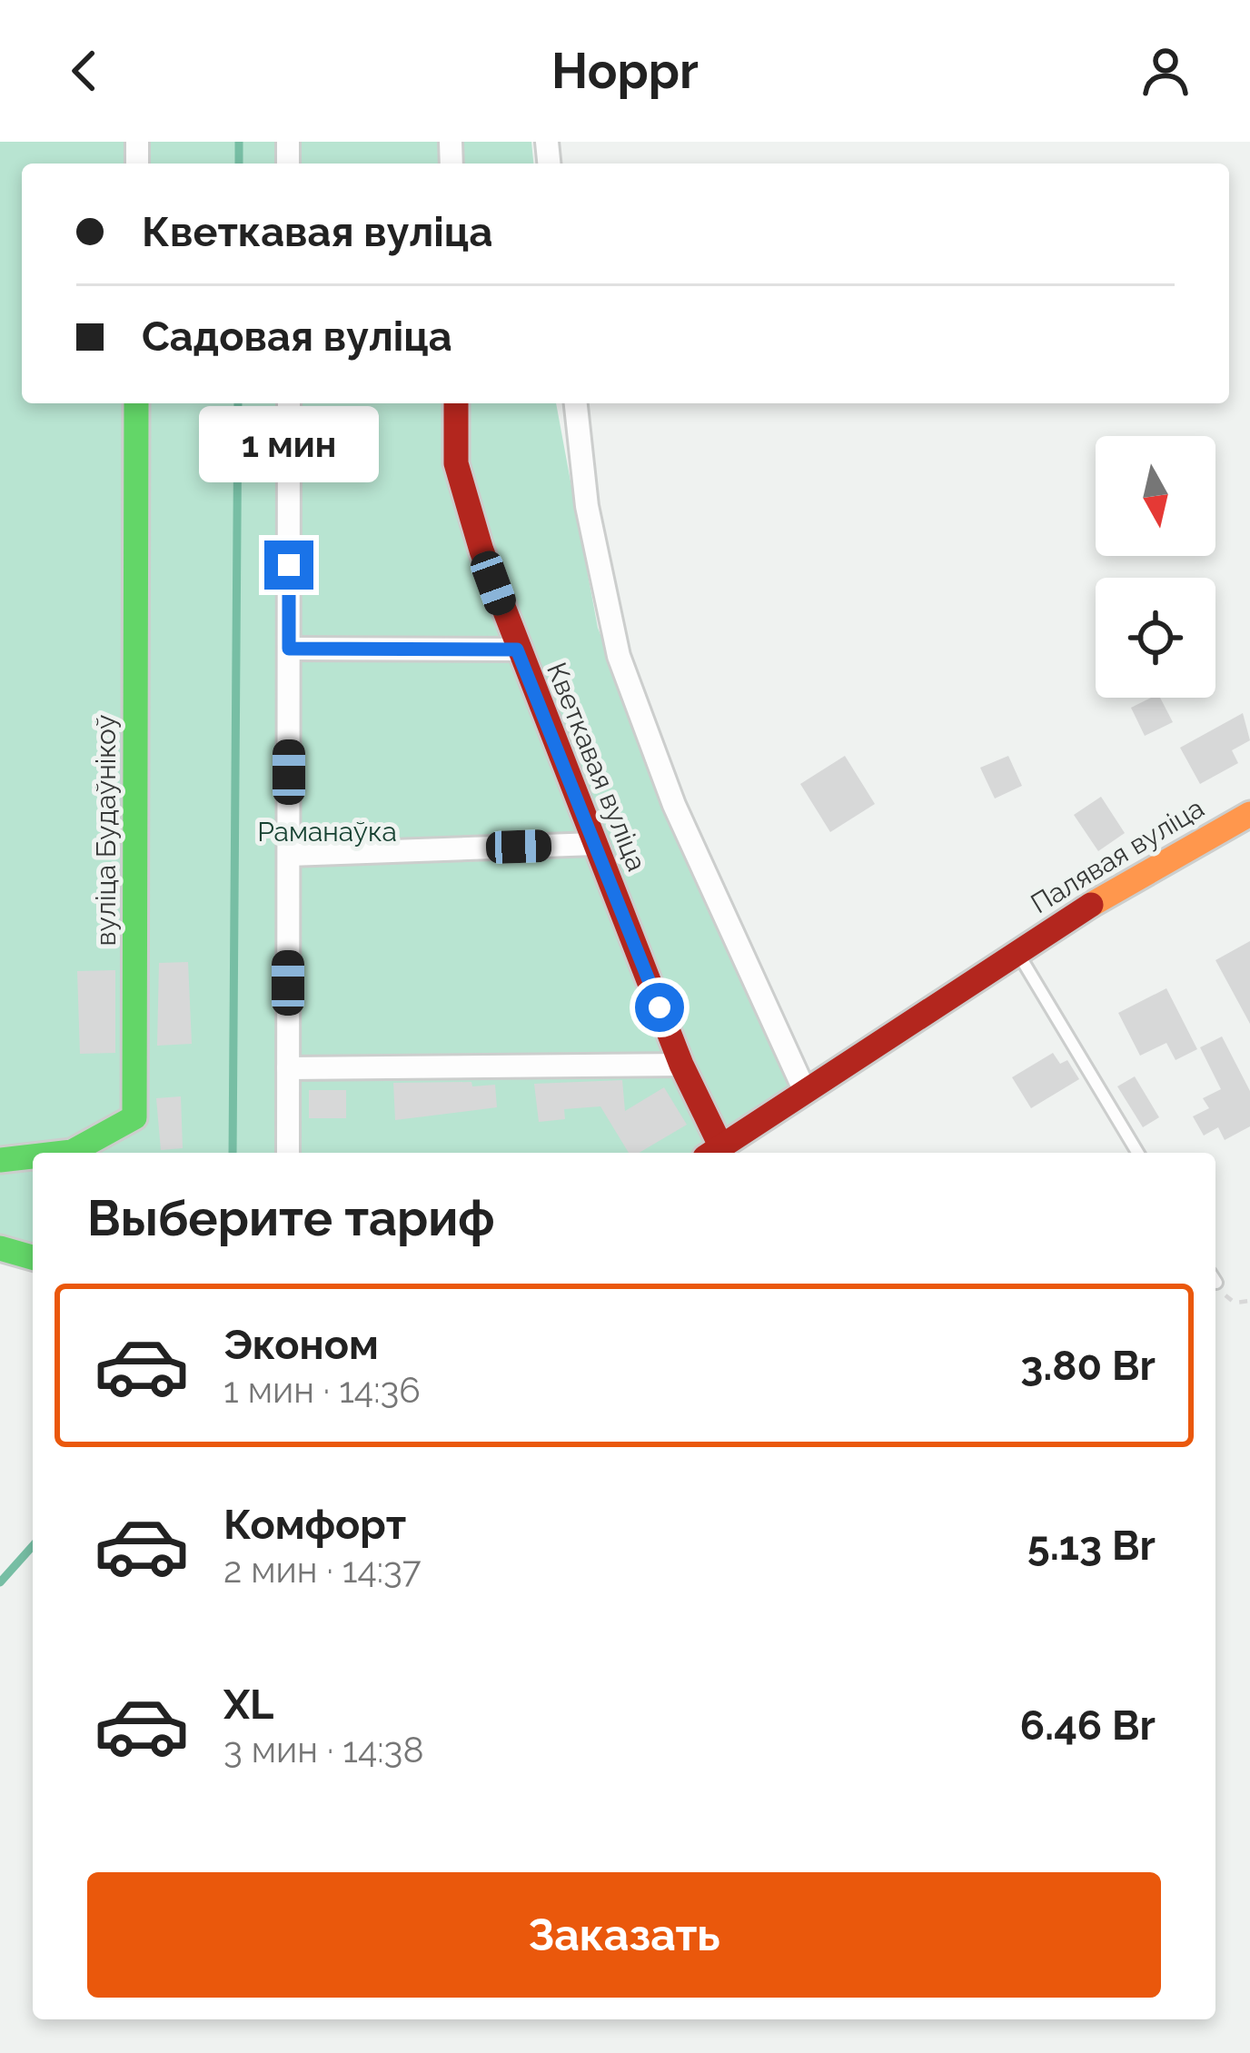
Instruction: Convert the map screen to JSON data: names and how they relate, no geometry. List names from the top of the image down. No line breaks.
{"streets":{"street":["Кветкавая вуліца","вуліца Будаўнікоў","Палявая вуліца"]},"crossings":[["Кветкавая вуліца","Палявая вуліца"]],"parks":["Раманаўка"],"north":"bottom","page":{"header":"Hoppr","banner":["Кветкавая вуліца","Садовая вуліца"],"bubble":"1 мин","heading":"Выберите тариф","list":[{"name":"Эконом","note":"1 мин · 14:36","value":"3.80 Br"},{"name":"Комфорт","note":"2 мин · 14:37","value":"5.13 Br"},{"name":"XL","note":"3 мин · 14:38","value":"6.46 Br"}],"buttons":"Заказать"}}
